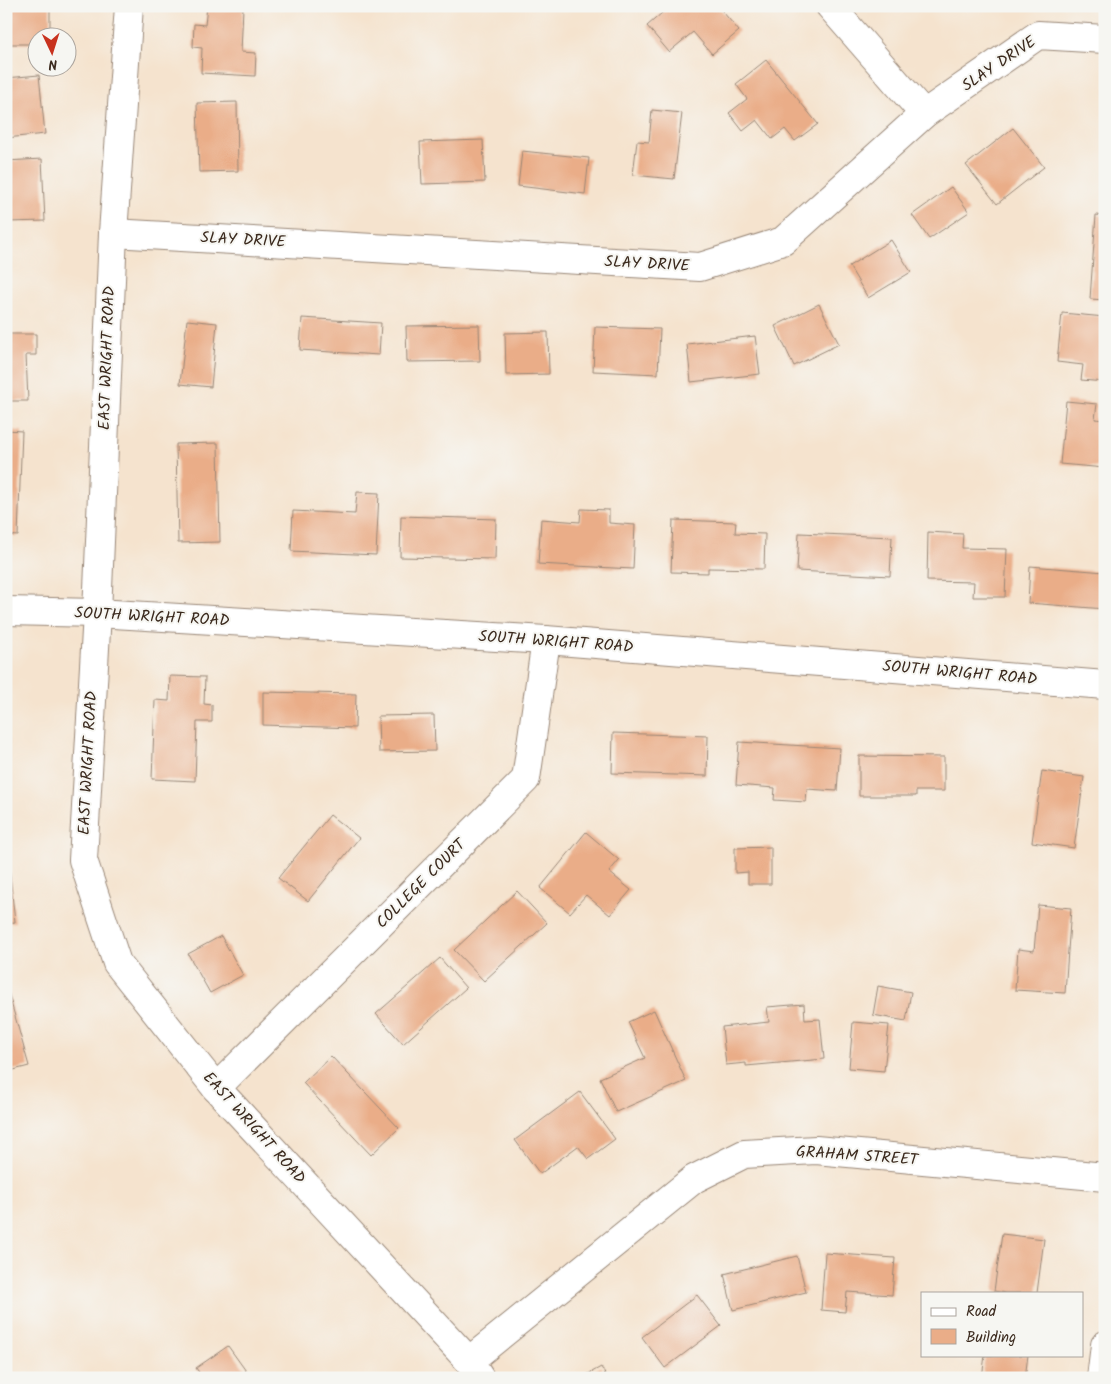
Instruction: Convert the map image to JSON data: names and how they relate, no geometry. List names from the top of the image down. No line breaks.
{"streets":{"street":["SLAY DRIVE","EAST WRIGHT ROAD","SOUTH WRIGHT ROAD","COLLEGE COURT","GRAHAM STREET"]},"crossings":[["SLAY DRIVE","EAST WRIGHT ROAD"],["EAST WRIGHT ROAD","SOUTH WRIGHT ROAD"],["EAST WRIGHT ROAD","COLLEGE COURT"],["EAST WRIGHT ROAD","GRAHAM STREET"],["SOUTH WRIGHT ROAD","COLLEGE COURT"]],"legend":["Road","Building"],"north":"bottom"}
